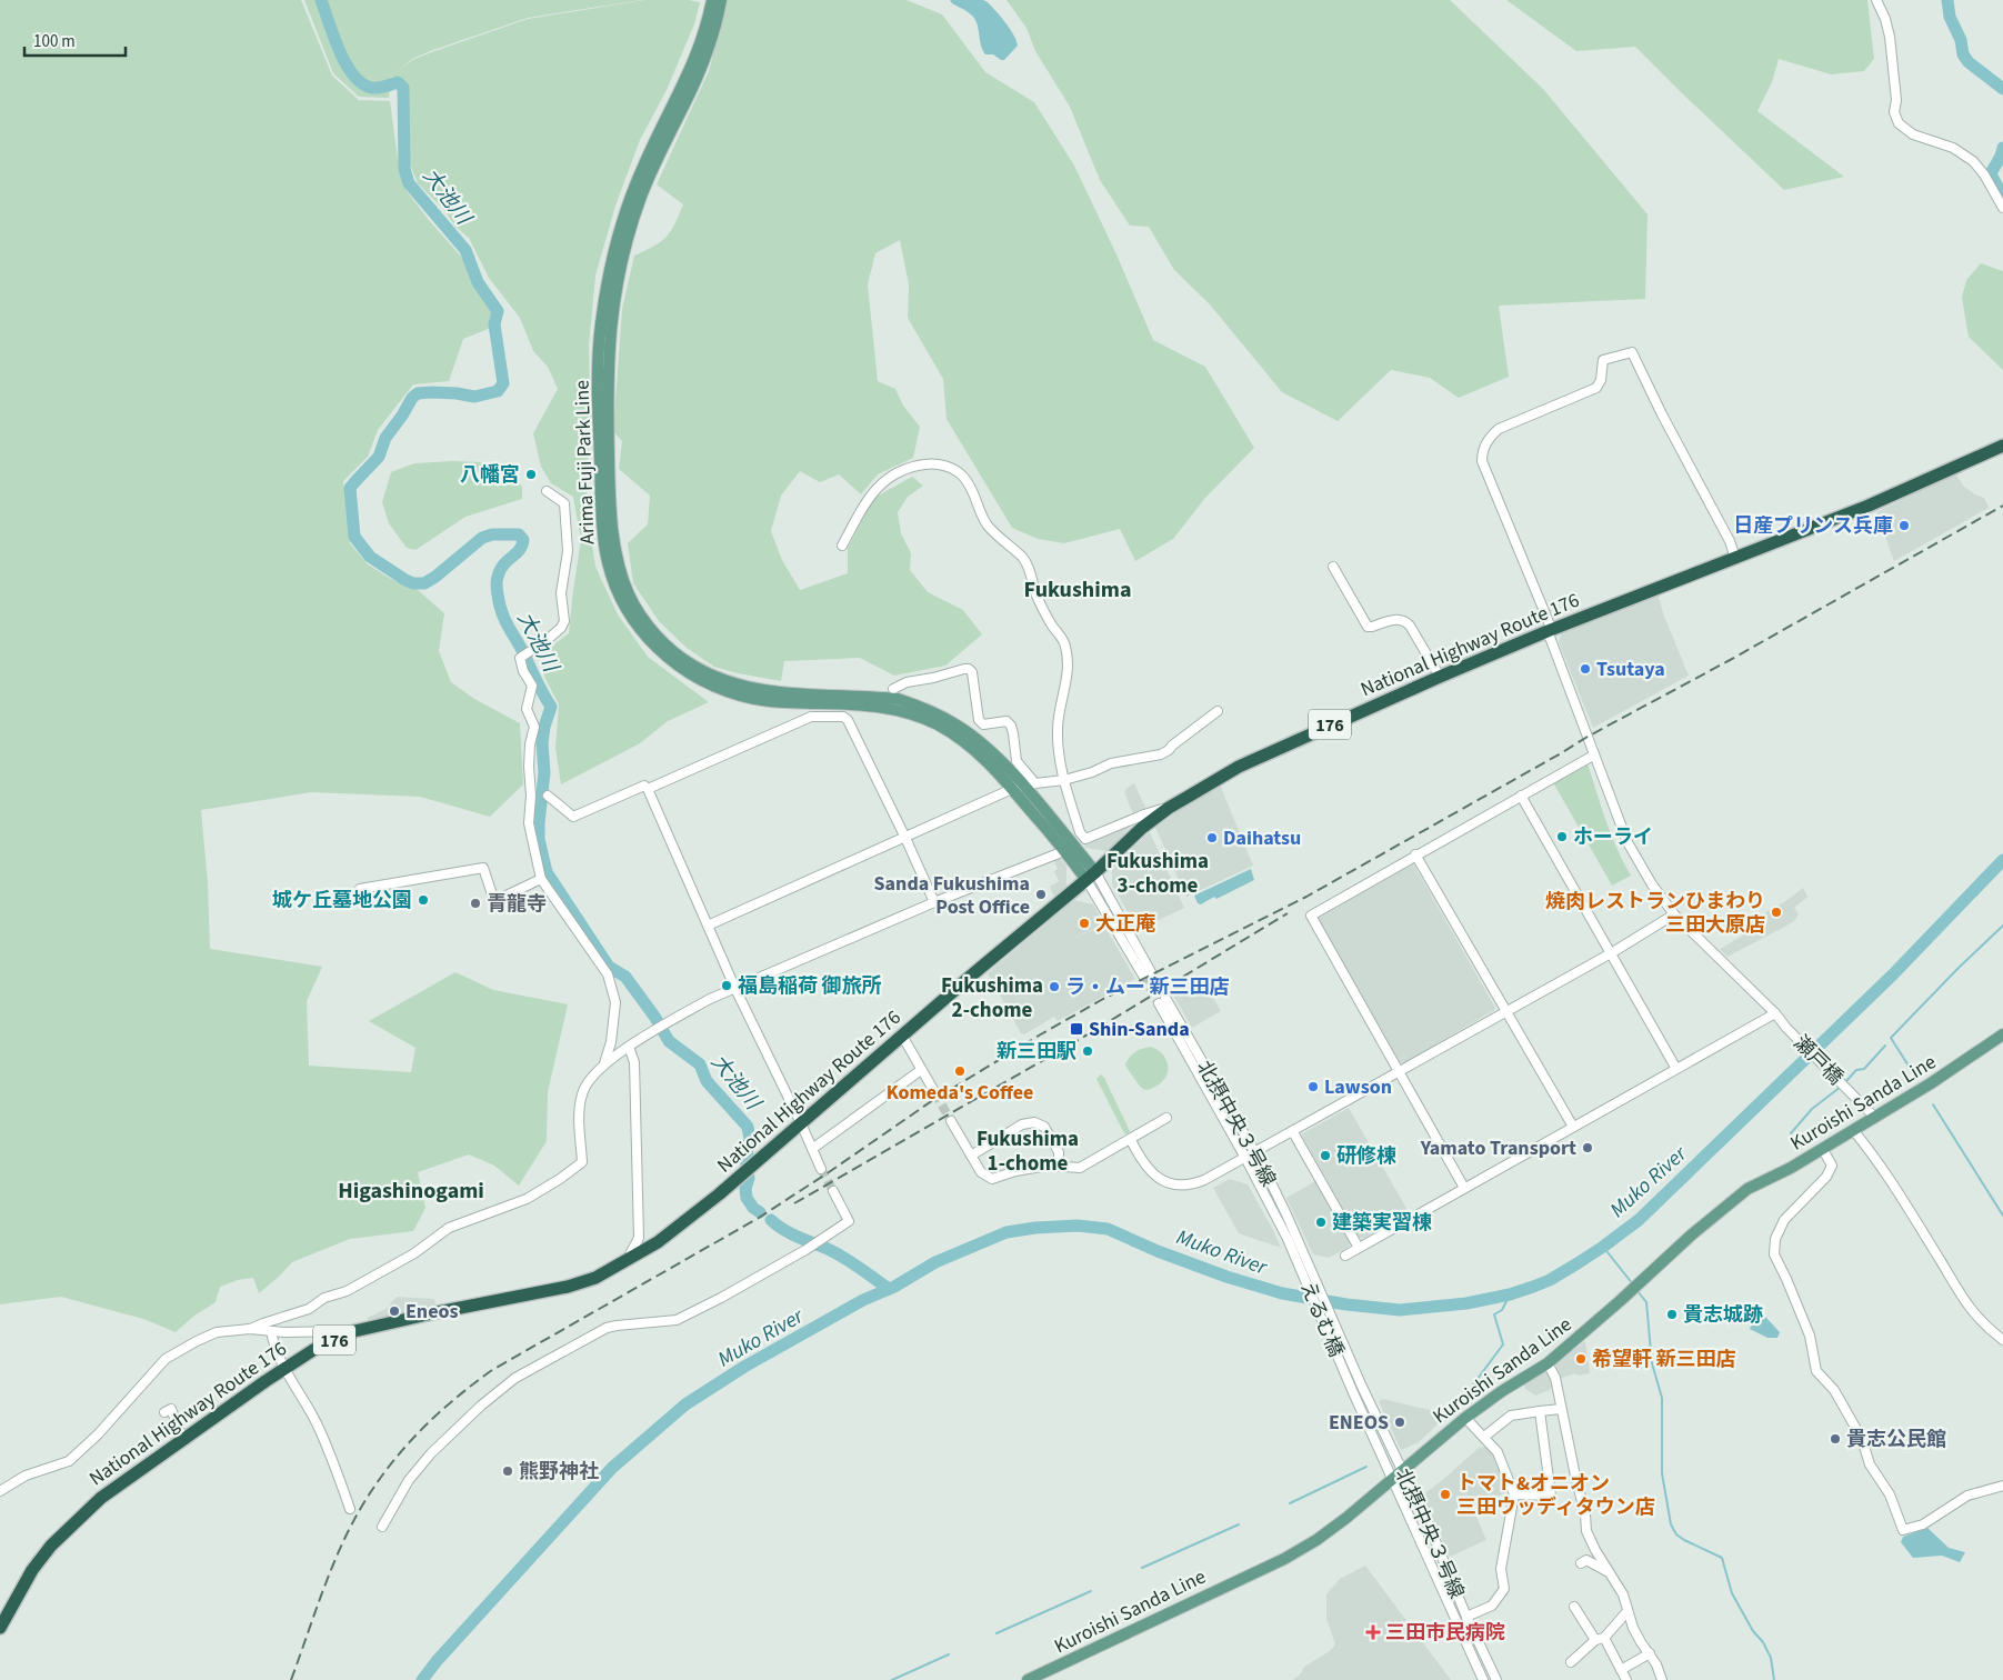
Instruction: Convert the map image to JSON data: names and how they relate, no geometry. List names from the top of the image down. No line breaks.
{"streets":{"highway":["National Highway Route 176","176"],"main road":["Arima Fuji Park Line","Kuroishi Sanda Line"],"street":["瀬戸橋","北摂中央３号線","えるむ橋"]},"crossings":[["Arima Fuji Park Line","National Highway Route 176"],["National Highway Route 176","瀬戸橋"],["瀬戸橋","Kuroishi Sanda Line"],["Kuroishi Sanda Line","北摂中央３号線"],["北摂中央３号線","えるむ橋"]],"districts":["Fukushima","Fukushima 3-chome","Fukushima 2-chome","Fukushima 1-chome","Higashinogami"],"water":["大池川","Muko River"],"places":{"other":["八幡宮","日産プリンス兵庫","Tsutaya","ホーライ","Daihatsu","Sanda Fukushima Post Office","城ケ丘墓地公園","青龍寺","焼肉レストランひまわり 三田大原店","大正庵","福島稲荷 御旅所","ラ・ムー 新三田店","新三田駅","Komeda's Coffee","Lawson","Yamato Transport","研修棟","建築実習棟","Eneos","貴志城跡","希望軒 新三田店","ENEOS","貴志公民館","熊野神社","トマト&オニオン 三田ウッディタウン店"],"transit":["Shin-Sanda"],"health":["三田市民病院"]},"scale_bar":"100 m"}
